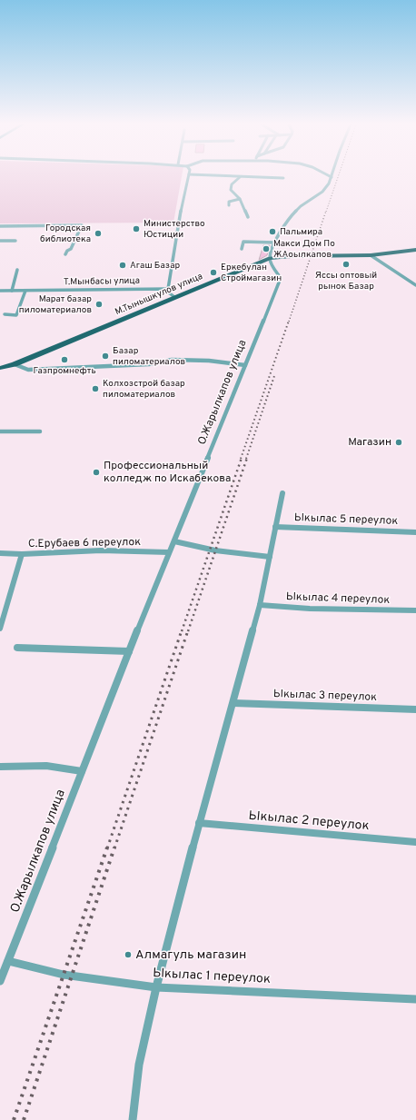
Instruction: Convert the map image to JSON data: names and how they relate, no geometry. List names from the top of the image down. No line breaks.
{"streets":{"main road":["М.Тынышкулов улица"],"street":["Т.Мынбасы улица","О.Жарылкапов улица","Ыкылас 5 переулок","С.Ерубаев 6 переулок","Ыкылас 4 переулок","Ыкылас 3 переулок","Ыкылас 2 переулок","Ыкылас 1 переулок"]},"crossings":[["М.Тынышкулов улица","О.Жарылкапов улица"],["О.Жарылкапов улица","С.Ерубаев 6 переулок"],["О.Жарылкапов улица","Ыкылас 1 переулок"]],"places":["Министерство Юстиции","Пальмира","Городская библиотека","Макси Дом По ЖАоылкапов","Яссы оптовый рынок Базар","Агаш Базар","Еркебулан Строймагазин","Марат базар пиломатериалов","Базар пиломатериалов","Газпромнефть","Колхозстрой базар пиломатериалов","Магазин","Профессиональный колледж по Искабекова","Алмагуль магазин"]}
